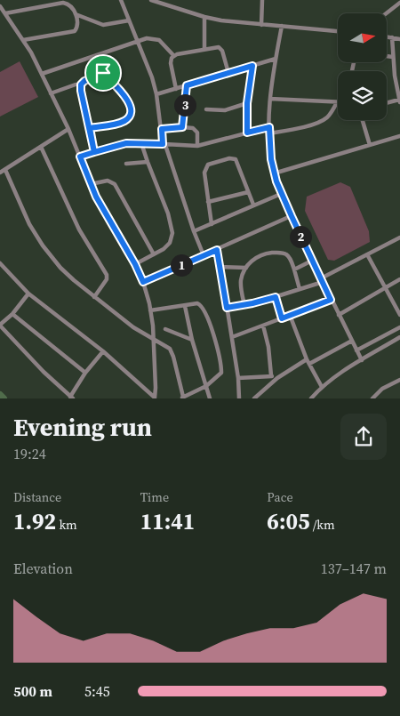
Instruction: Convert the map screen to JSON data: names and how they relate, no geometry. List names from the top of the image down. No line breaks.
{"north":"right","page":{"pins":["3","2","1"],"heading":["Evening run","19:24"],"stats":[["Distance","1.92 km"],["Time","11:41"],["Pace","6:05 /km"]],"chart":["Elevation","137–147 m"],"list":[{"name":"500 m","note":"5:45"}]}}
